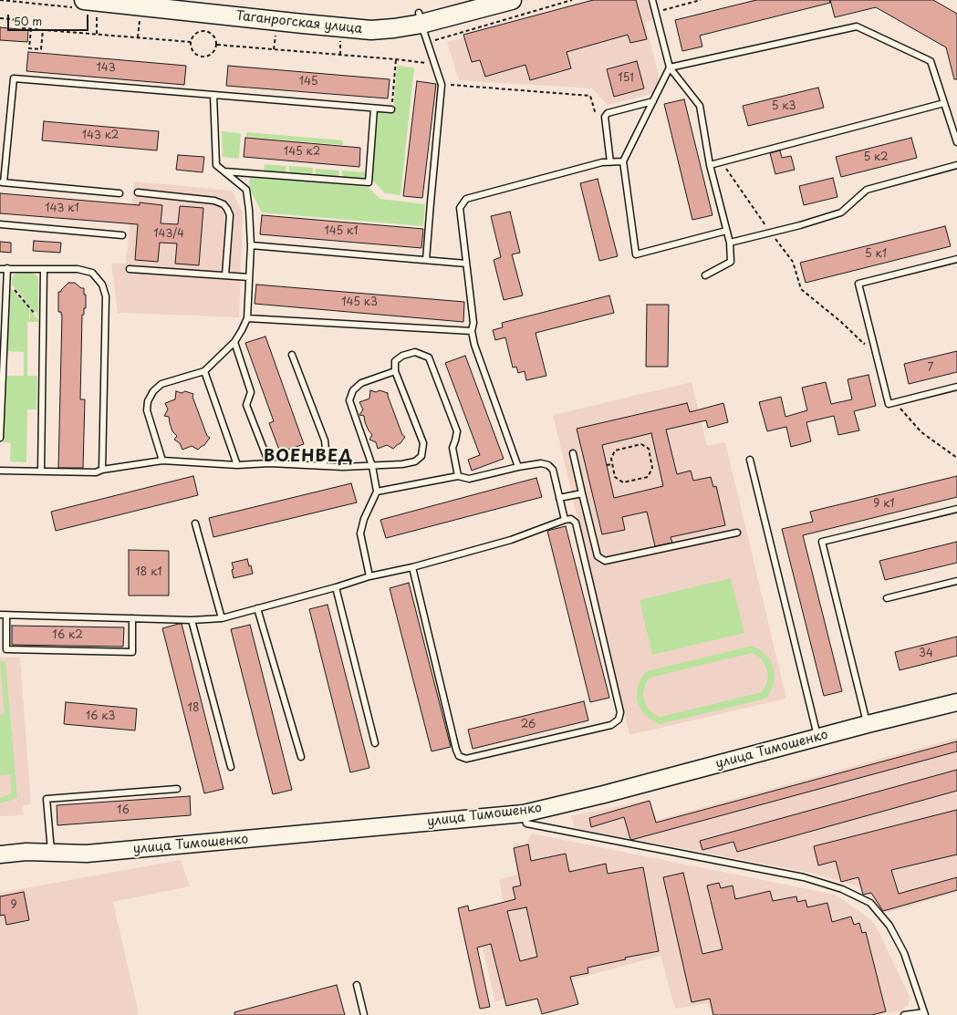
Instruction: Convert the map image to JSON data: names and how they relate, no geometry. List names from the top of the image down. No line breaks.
{"streets":{"main road":["Таганрогская улица"],"street":["улица Тимошенко"]},"districts":["ВОЕНВЕД"],"house_numbers":["143","151","145","5 к3","143 к2","145 к2","5 к2","143 к1","145 к1","143/4","5 к1","145 к3","7","9 к1","18 к1","16 к2","34","18","16 к3","26","16","9"],"scale_bar":"50 m"}
